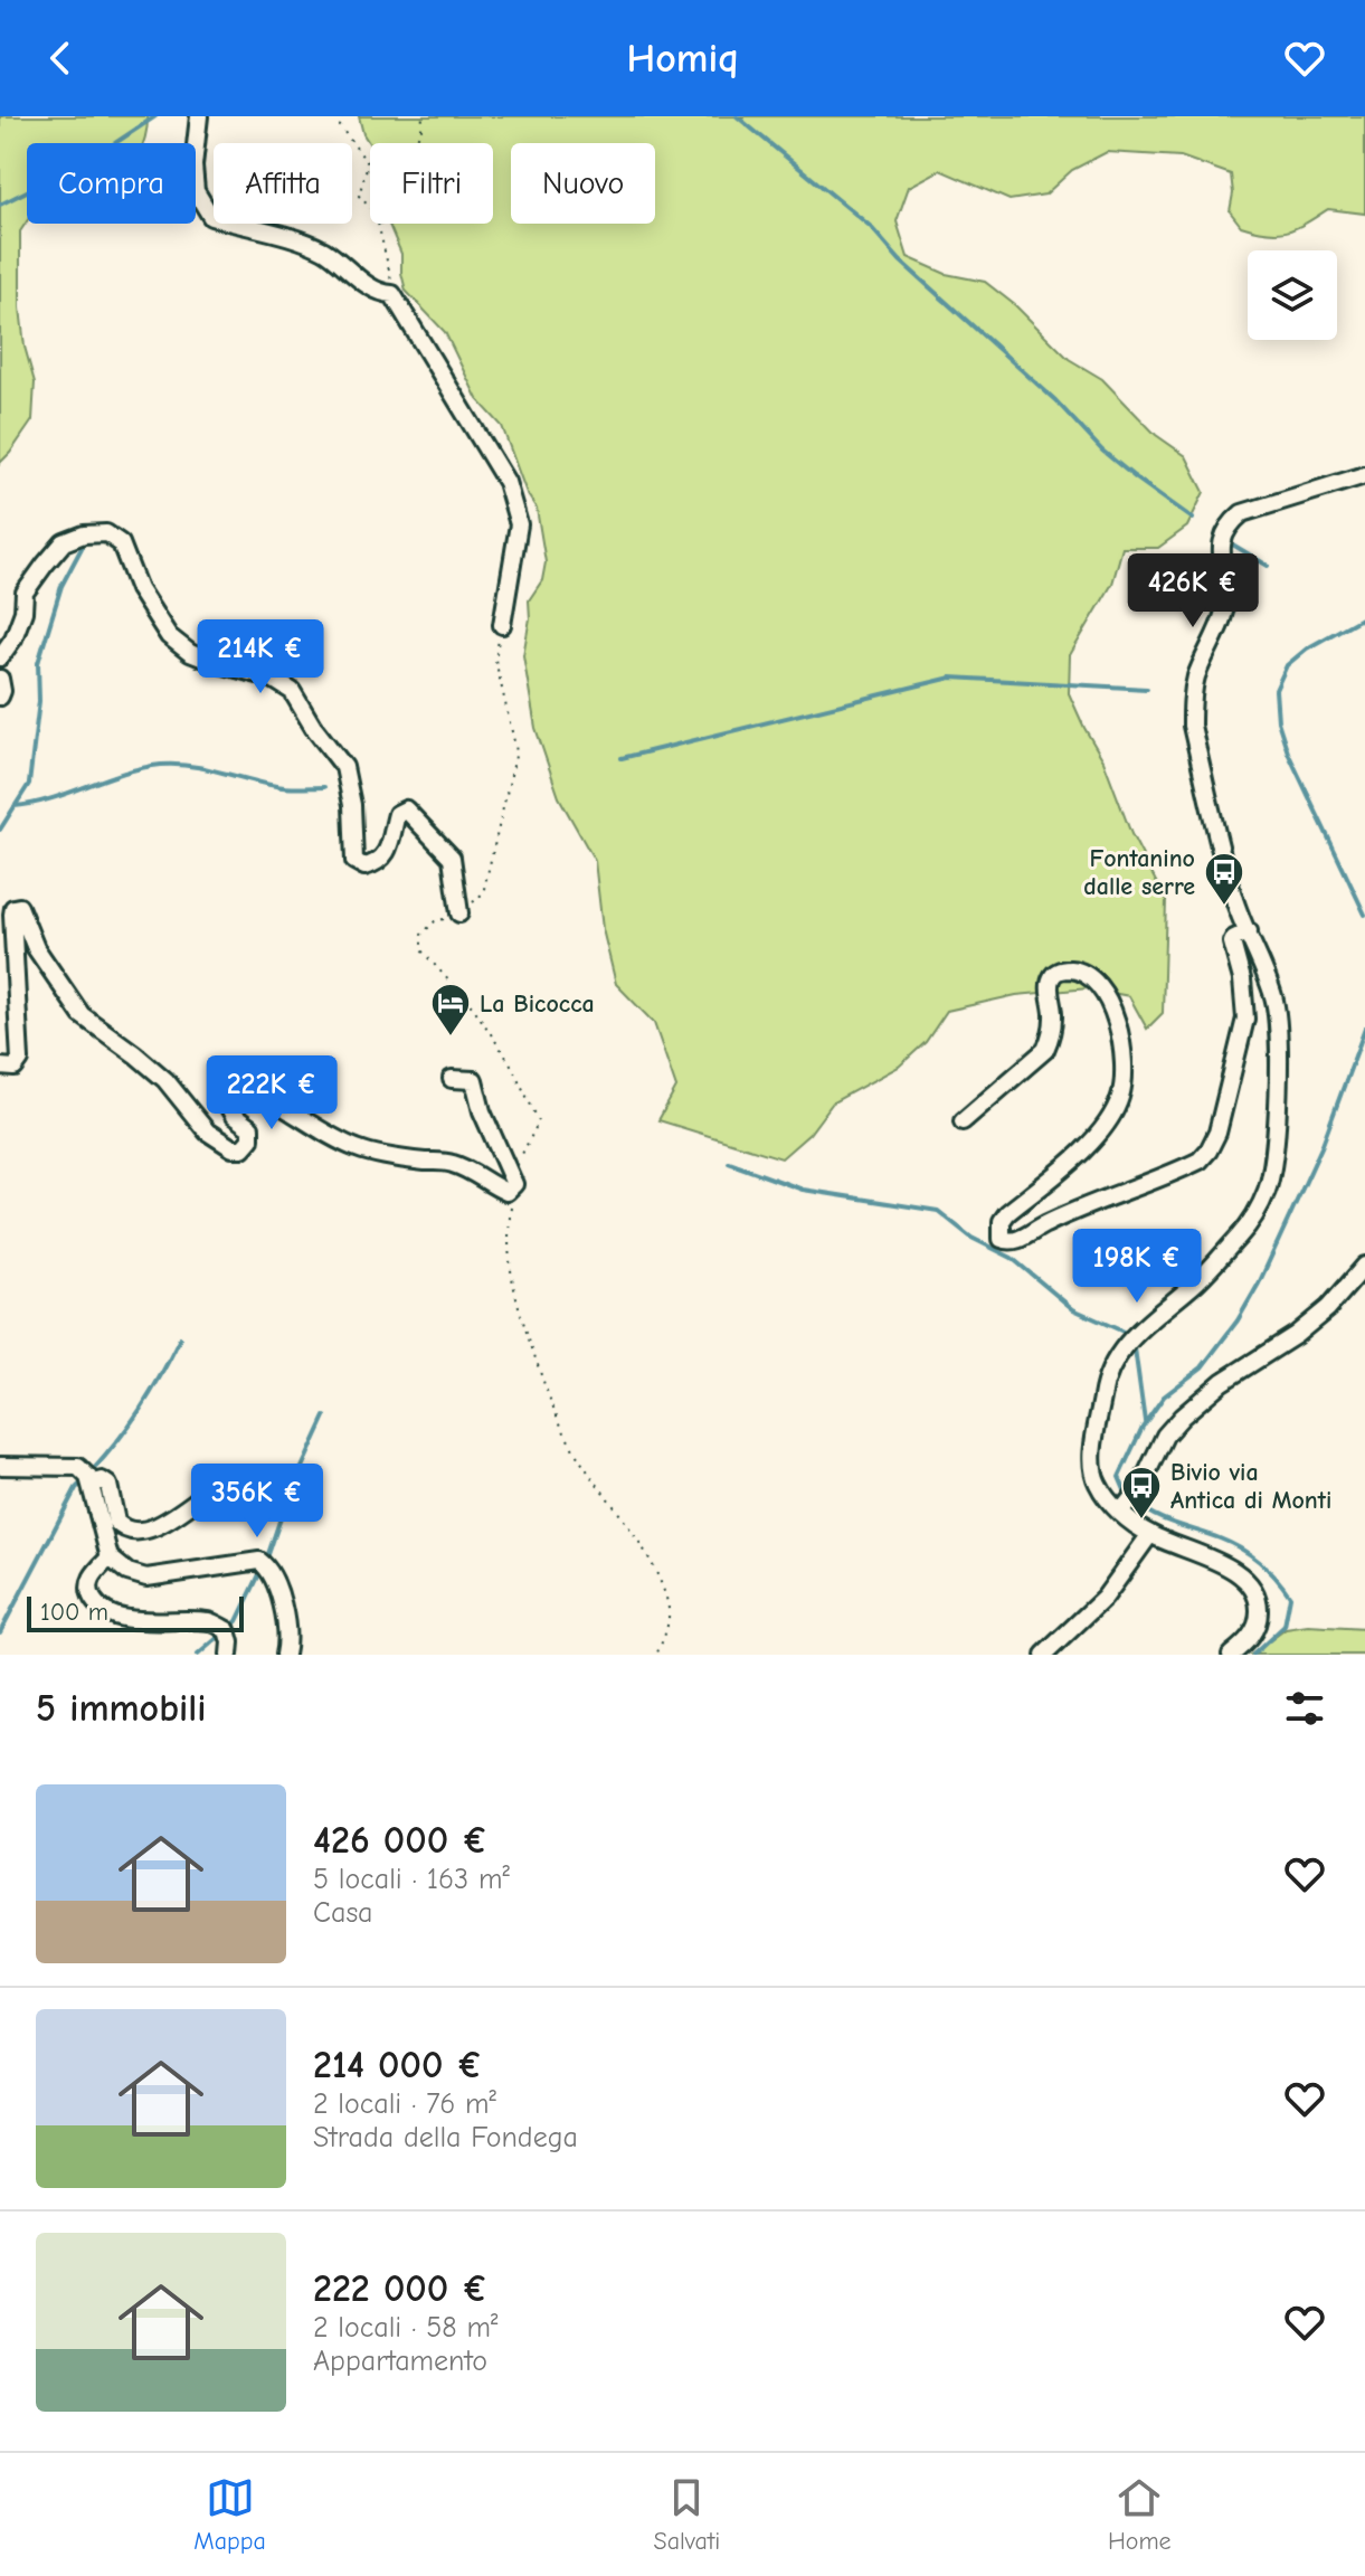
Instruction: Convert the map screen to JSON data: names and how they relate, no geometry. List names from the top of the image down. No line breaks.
{"places":{"bus stop":["Fontanino dalle serre","Bivio via Antica di Monti"],"hotel":["La Bicocca"]},"scale_bar":"100 m","page":{"header":"Homiq","chip":["Compra","Affitta","Filtri","Nuovo"],"price":["426K €","214K €","222K €","198K €","356K €"],"scale":"100 m","heading":"5 immobili","list":[{"name":"426 000 €","note":"5 locali · 163 m² · Casa"},{"name":"214 000 €","note":"2 locali · 76 m² · Strada della Fondega"},{"name":"222 000 €","note":"2 locali · 58 m² · Appartamento"}],"tabs":["Mappa","Salvati","Home"]}}
